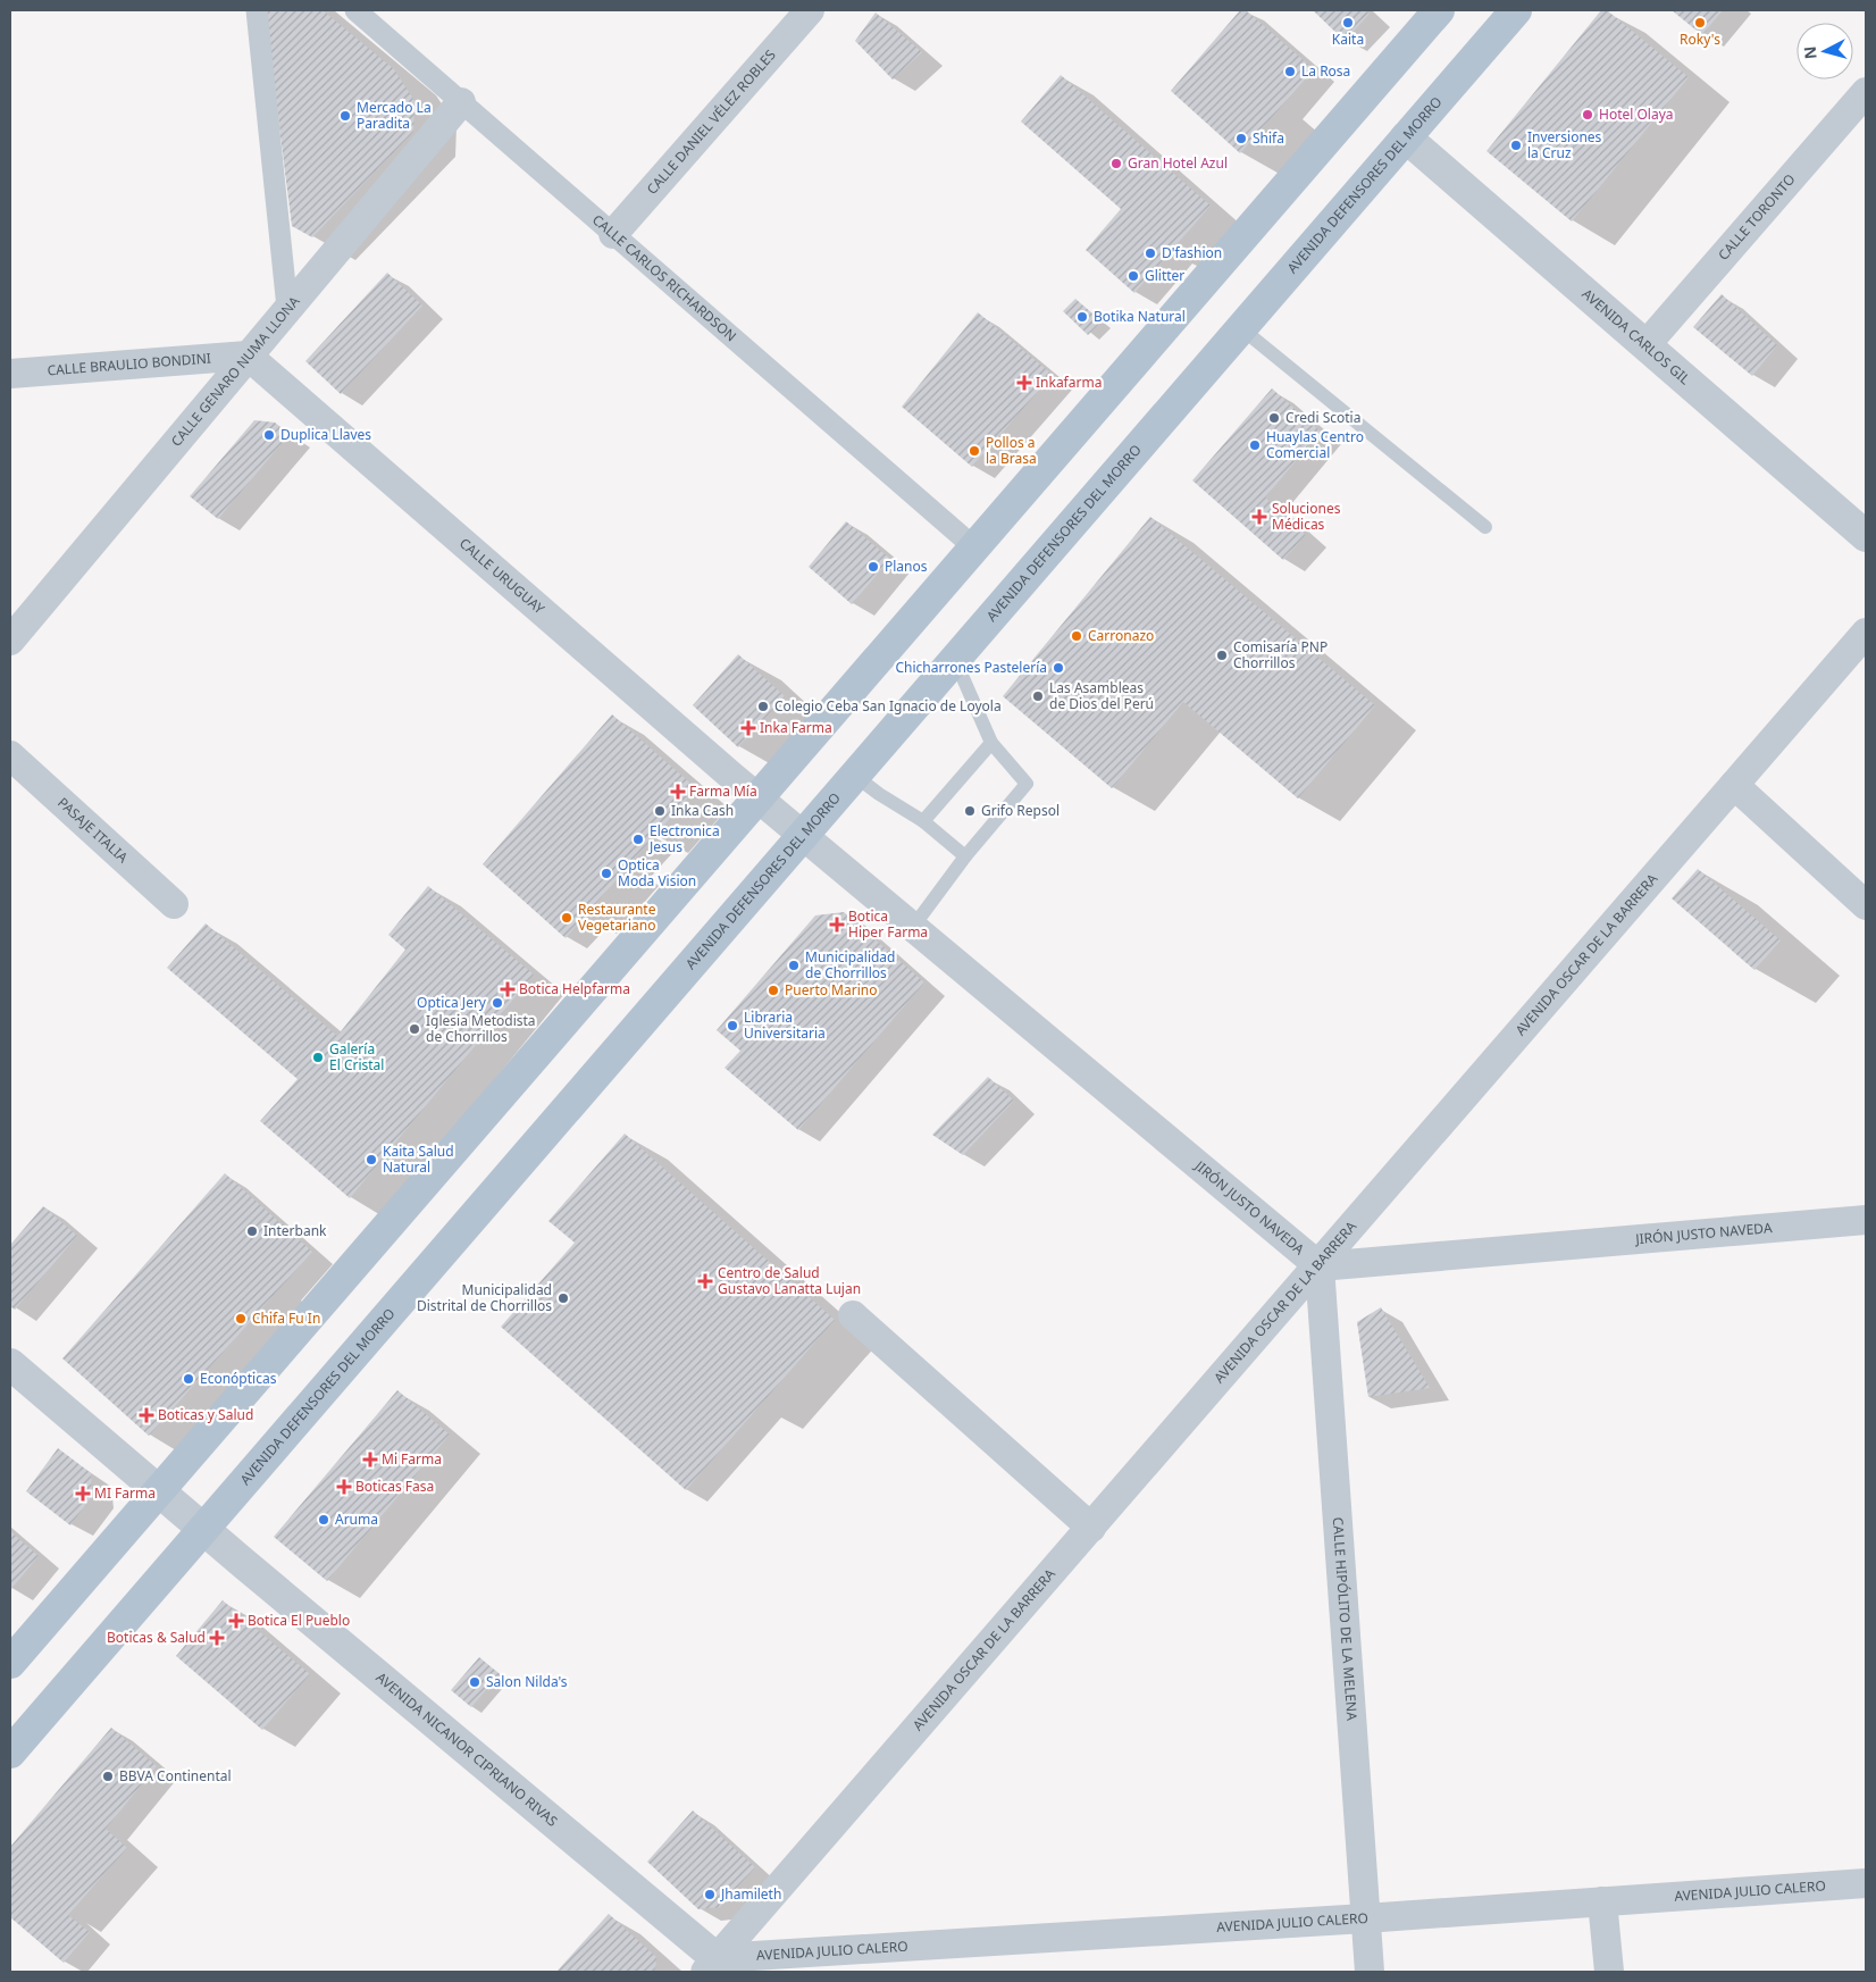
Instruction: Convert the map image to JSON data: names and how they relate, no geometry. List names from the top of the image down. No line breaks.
{"streets":{"main road":["AVENIDA DEFENSORES DEL MORRO"],"street":["CALLE DANIEL VÉLEZ ROBLES","CALLE TORONTO","CALLE CARLOS RICHARDSON","AVENIDA CARLOS GIL","CALLE BRAULIO BONDINI","CALLE GENARO NUMA LLONA","CALLE URUGUAY","PASAJE ITALIA","AVENIDA OSCAR DE LA BARRERA","JIRÓN JUSTO NAVEDA","CALLE HIPÓLITO DE LA MELENA","AVENIDA NICANOR CIPRIANO RIVAS","AVENIDA JULIO CALERO"]},"crossings":[["CALLE DANIEL VÉLEZ ROBLES","CALLE CARLOS RICHARDSON"],["AVENIDA DEFENSORES DEL MORRO","AVENIDA CARLOS GIL"],["AVENIDA DEFENSORES DEL MORRO","JIRÓN JUSTO NAVEDA"],["AVENIDA DEFENSORES DEL MORRO","AVENIDA NICANOR CIPRIANO RIVAS"],["CALLE TORONTO","AVENIDA CARLOS GIL"],["CALLE CARLOS RICHARDSON","CALLE GENARO NUMA LLONA"],["CALLE BRAULIO BONDINI","CALLE GENARO NUMA LLONA"],["CALLE BRAULIO BONDINI","CALLE URUGUAY"],["CALLE GENARO NUMA LLONA","CALLE URUGUAY"],["CALLE URUGUAY","JIRÓN JUSTO NAVEDA"],["AVENIDA OSCAR DE LA BARRERA","JIRÓN JUSTO NAVEDA"],["AVENIDA OSCAR DE LA BARRERA","CALLE HIPÓLITO DE LA MELENA"],["AVENIDA OSCAR DE LA BARRERA","AVENIDA NICANOR CIPRIANO RIVAS"],["AVENIDA OSCAR DE LA BARRERA","AVENIDA JULIO CALERO"],["JIRÓN JUSTO NAVEDA","CALLE HIPÓLITO DE LA MELENA"],["CALLE HIPÓLITO DE LA MELENA","AVENIDA JULIO CALERO"],["AVENIDA NICANOR CIPRIANO RIVAS","AVENIDA JULIO CALERO"]],"places":{"other":["Kaita","Roky's","La Rosa","Hotel Olaya","Mercado La Paradita","Shifa","Inversiones la Cruz","Gran Hotel Azul","D'fashion","Glitter","Botika Natural","Credi Scotia","Duplica Llaves","Huaylas Centro Comercial","Pollos a la Brasa","Planos","Carronazo","Comisaría PNP Chorrillos","Chicharrones Pastelería","Las Asambleas de Dios del Perú","Colegio Ceba San Ignacio de Loyola","Inka Cash","Grifo Repsol","Electronica Jesus","Optica Moda Vision","Restaurante Vegetariano","Municipalidad de Chorrillos","Puerto Marino","Optica Jery","Libraria Universitaria","Iglesia Metodista de Chorrillos","Galería El Cristal","Kaita Salud Natural","Interbank","Municipalidad Distrital de Chorrillos","Chifa Fu In","Econópticas","Aruma","Salon Nilda's","BBVA Continental","Jhamileth"],"health":["Inkafarma","Soluciones Médicas","Inka Farma","Farma Mía","Botica Hiper Farma","Botica Helpfarma","Centro de Salud Gustavo Lanatta Lujan","Boticas y Salud","Mi Farma","Boticas Fasa","MI Farma","Botica El Pueblo","Boticas & Salud"]},"north":"left"}
